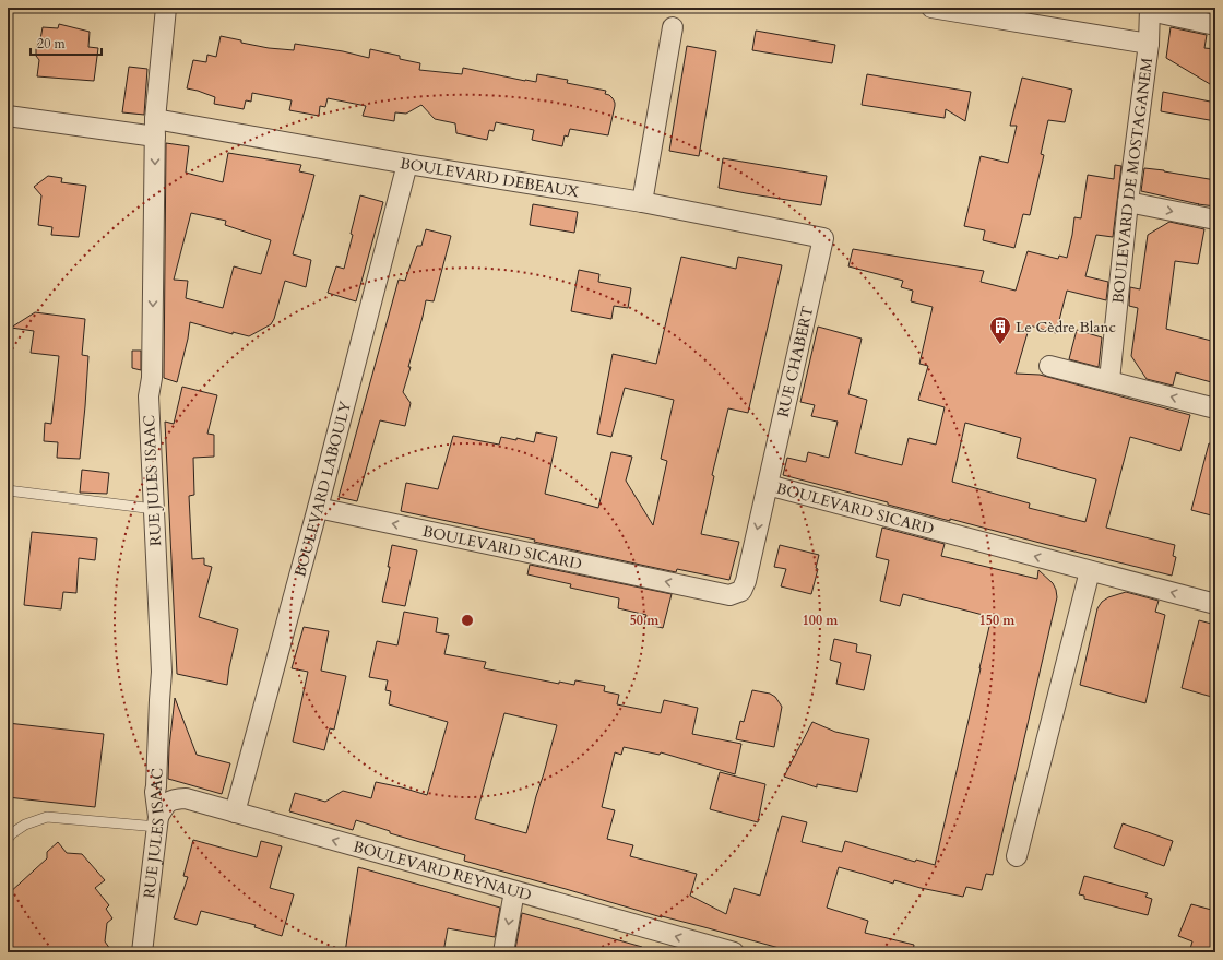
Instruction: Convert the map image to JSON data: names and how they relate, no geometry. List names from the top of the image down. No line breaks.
{"streets":{"street":["BOULEVARD DEBEAUX","BOULEVARD DE MOSTAGANEM","RUE CHABERT","RUE JULES ISAAC","BOULEVARD LABOULY","BOULEVARD SICARD","BOULEVARD REYNAUD"]},"crossings":[["BOULEVARD DEBEAUX","RUE CHABERT"],["BOULEVARD DEBEAUX","RUE JULES ISAAC"],["BOULEVARD DEBEAUX","BOULEVARD LABOULY"],["RUE CHABERT","BOULEVARD SICARD"],["RUE JULES ISAAC","BOULEVARD REYNAUD"],["BOULEVARD LABOULY","BOULEVARD SICARD"],["BOULEVARD LABOULY","BOULEVARD REYNAUD"]],"one_way":["RUE JULES ISAAC","BOULEVARD SICARD","BOULEVARD REYNAUD"],"places":{"building":["Le Cèdre Blanc"]},"scale_bar":"20 m","rings":["50 m","100 m","150 m"]}
